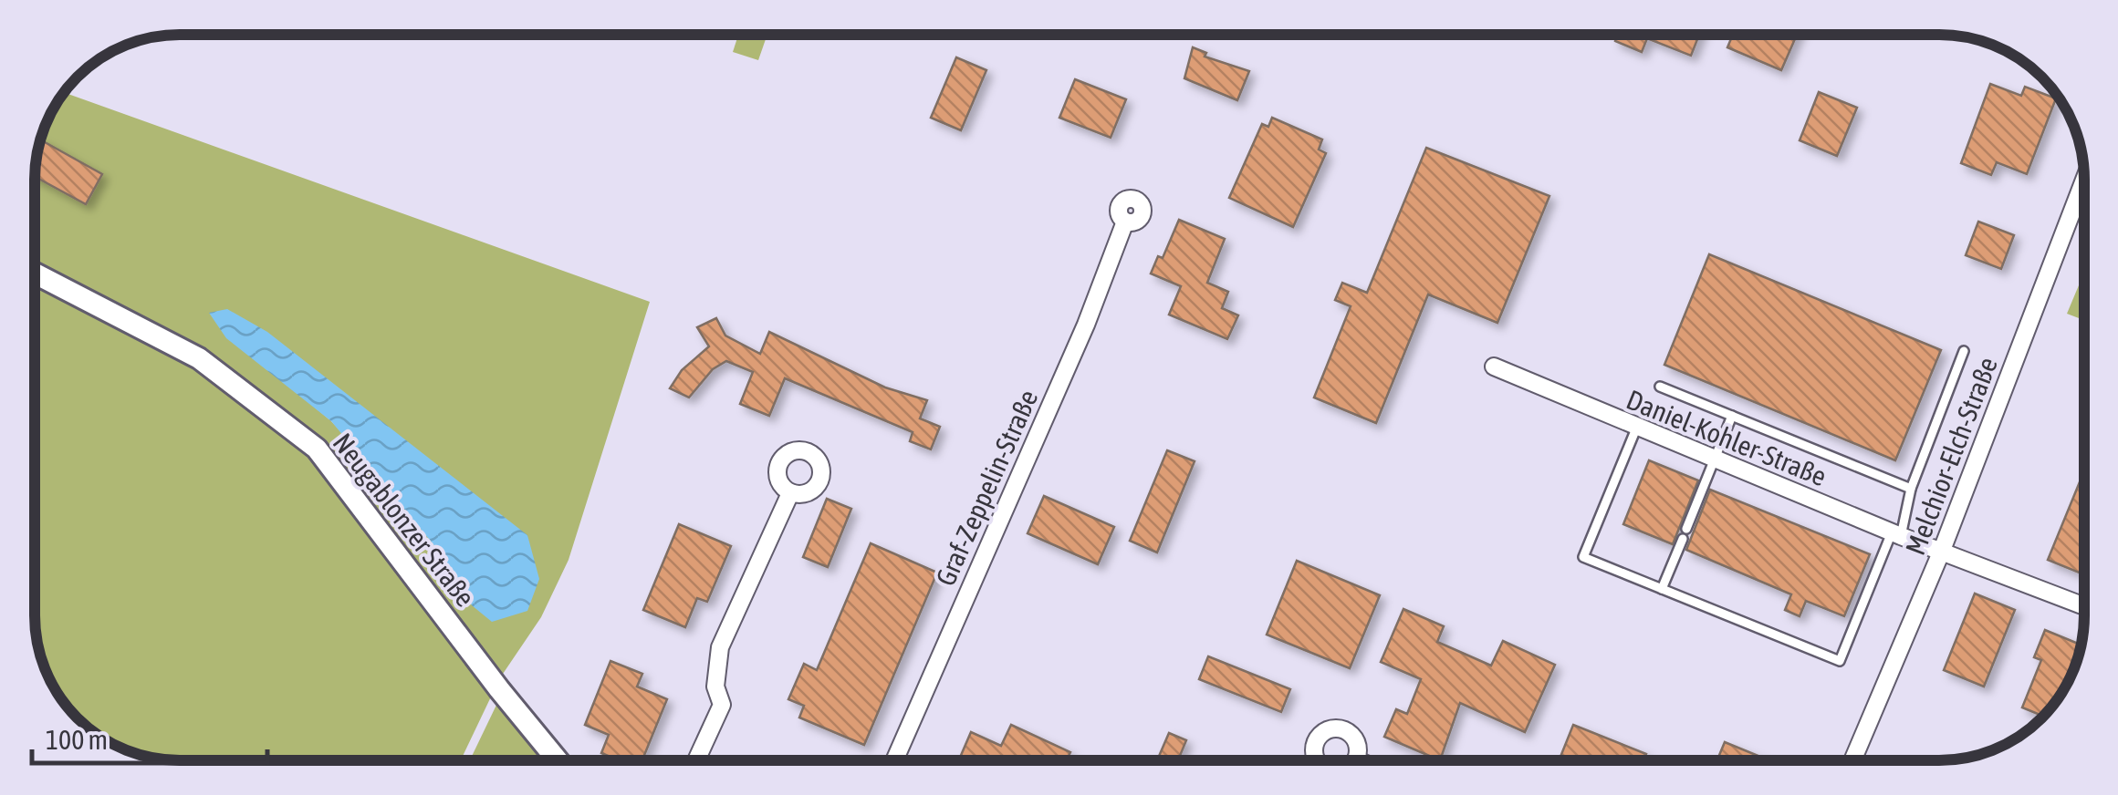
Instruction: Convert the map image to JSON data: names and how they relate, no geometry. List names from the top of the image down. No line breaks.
{"streets":{"street":["Daniel-Kohler-Straße","Melchior-Elch-Straße","Graf-Zeppelin-Straße","Neugablonzer Straße"]},"crossings":[["Daniel-Kohler-Straße","Melchior-Elch-Straße"]],"scale_bar":"100 m"}
